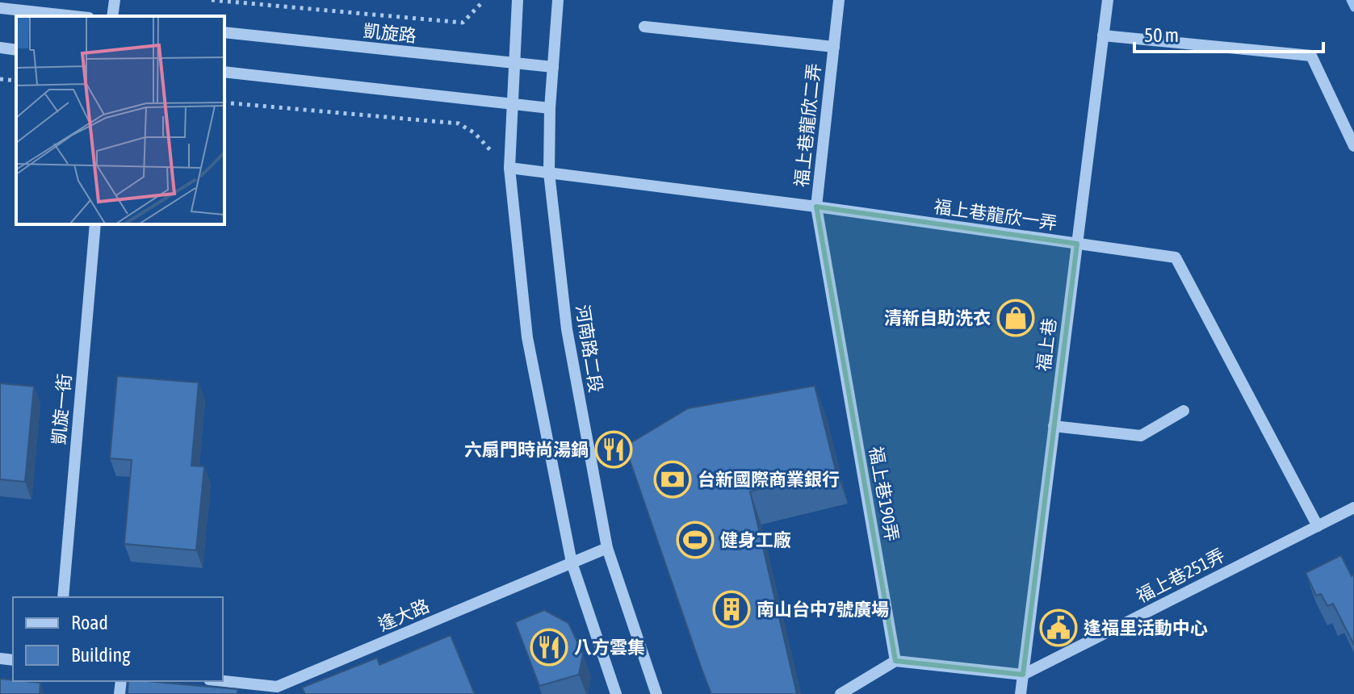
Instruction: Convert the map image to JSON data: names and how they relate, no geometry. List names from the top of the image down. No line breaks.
{"streets":{"street":["凱旋路","福上巷龍欣二弄","福上巷龍欣一弄","福上巷","河南路二段","凱旋一街","福上巷190弄","福上巷251弄","逢大路"]},"crossings":[["凱旋路","河南路二段"],["福上巷龍欣二弄","福上巷龍欣一弄"],["福上巷龍欣二弄","福上巷190弄"],["福上巷龍欣一弄","福上巷"],["福上巷龍欣一弄","河南路二段"],["福上巷龍欣一弄","福上巷190弄"],["福上巷龍欣一弄","福上巷251弄"],["福上巷","福上巷251弄"],["河南路二段","逢大路"]],"places":{"shop":["清新自助洗衣"],"restaurant":["六扇門時尚湯鍋","八方雲集"],"bank":["台新國際商業銀行"],"sports":["健身工廠"],"building":["南山台中7號廣場"],"public building":["逢福里活動中心"]},"legend":["Road","Building"],"scale_bar":"50 m"}
